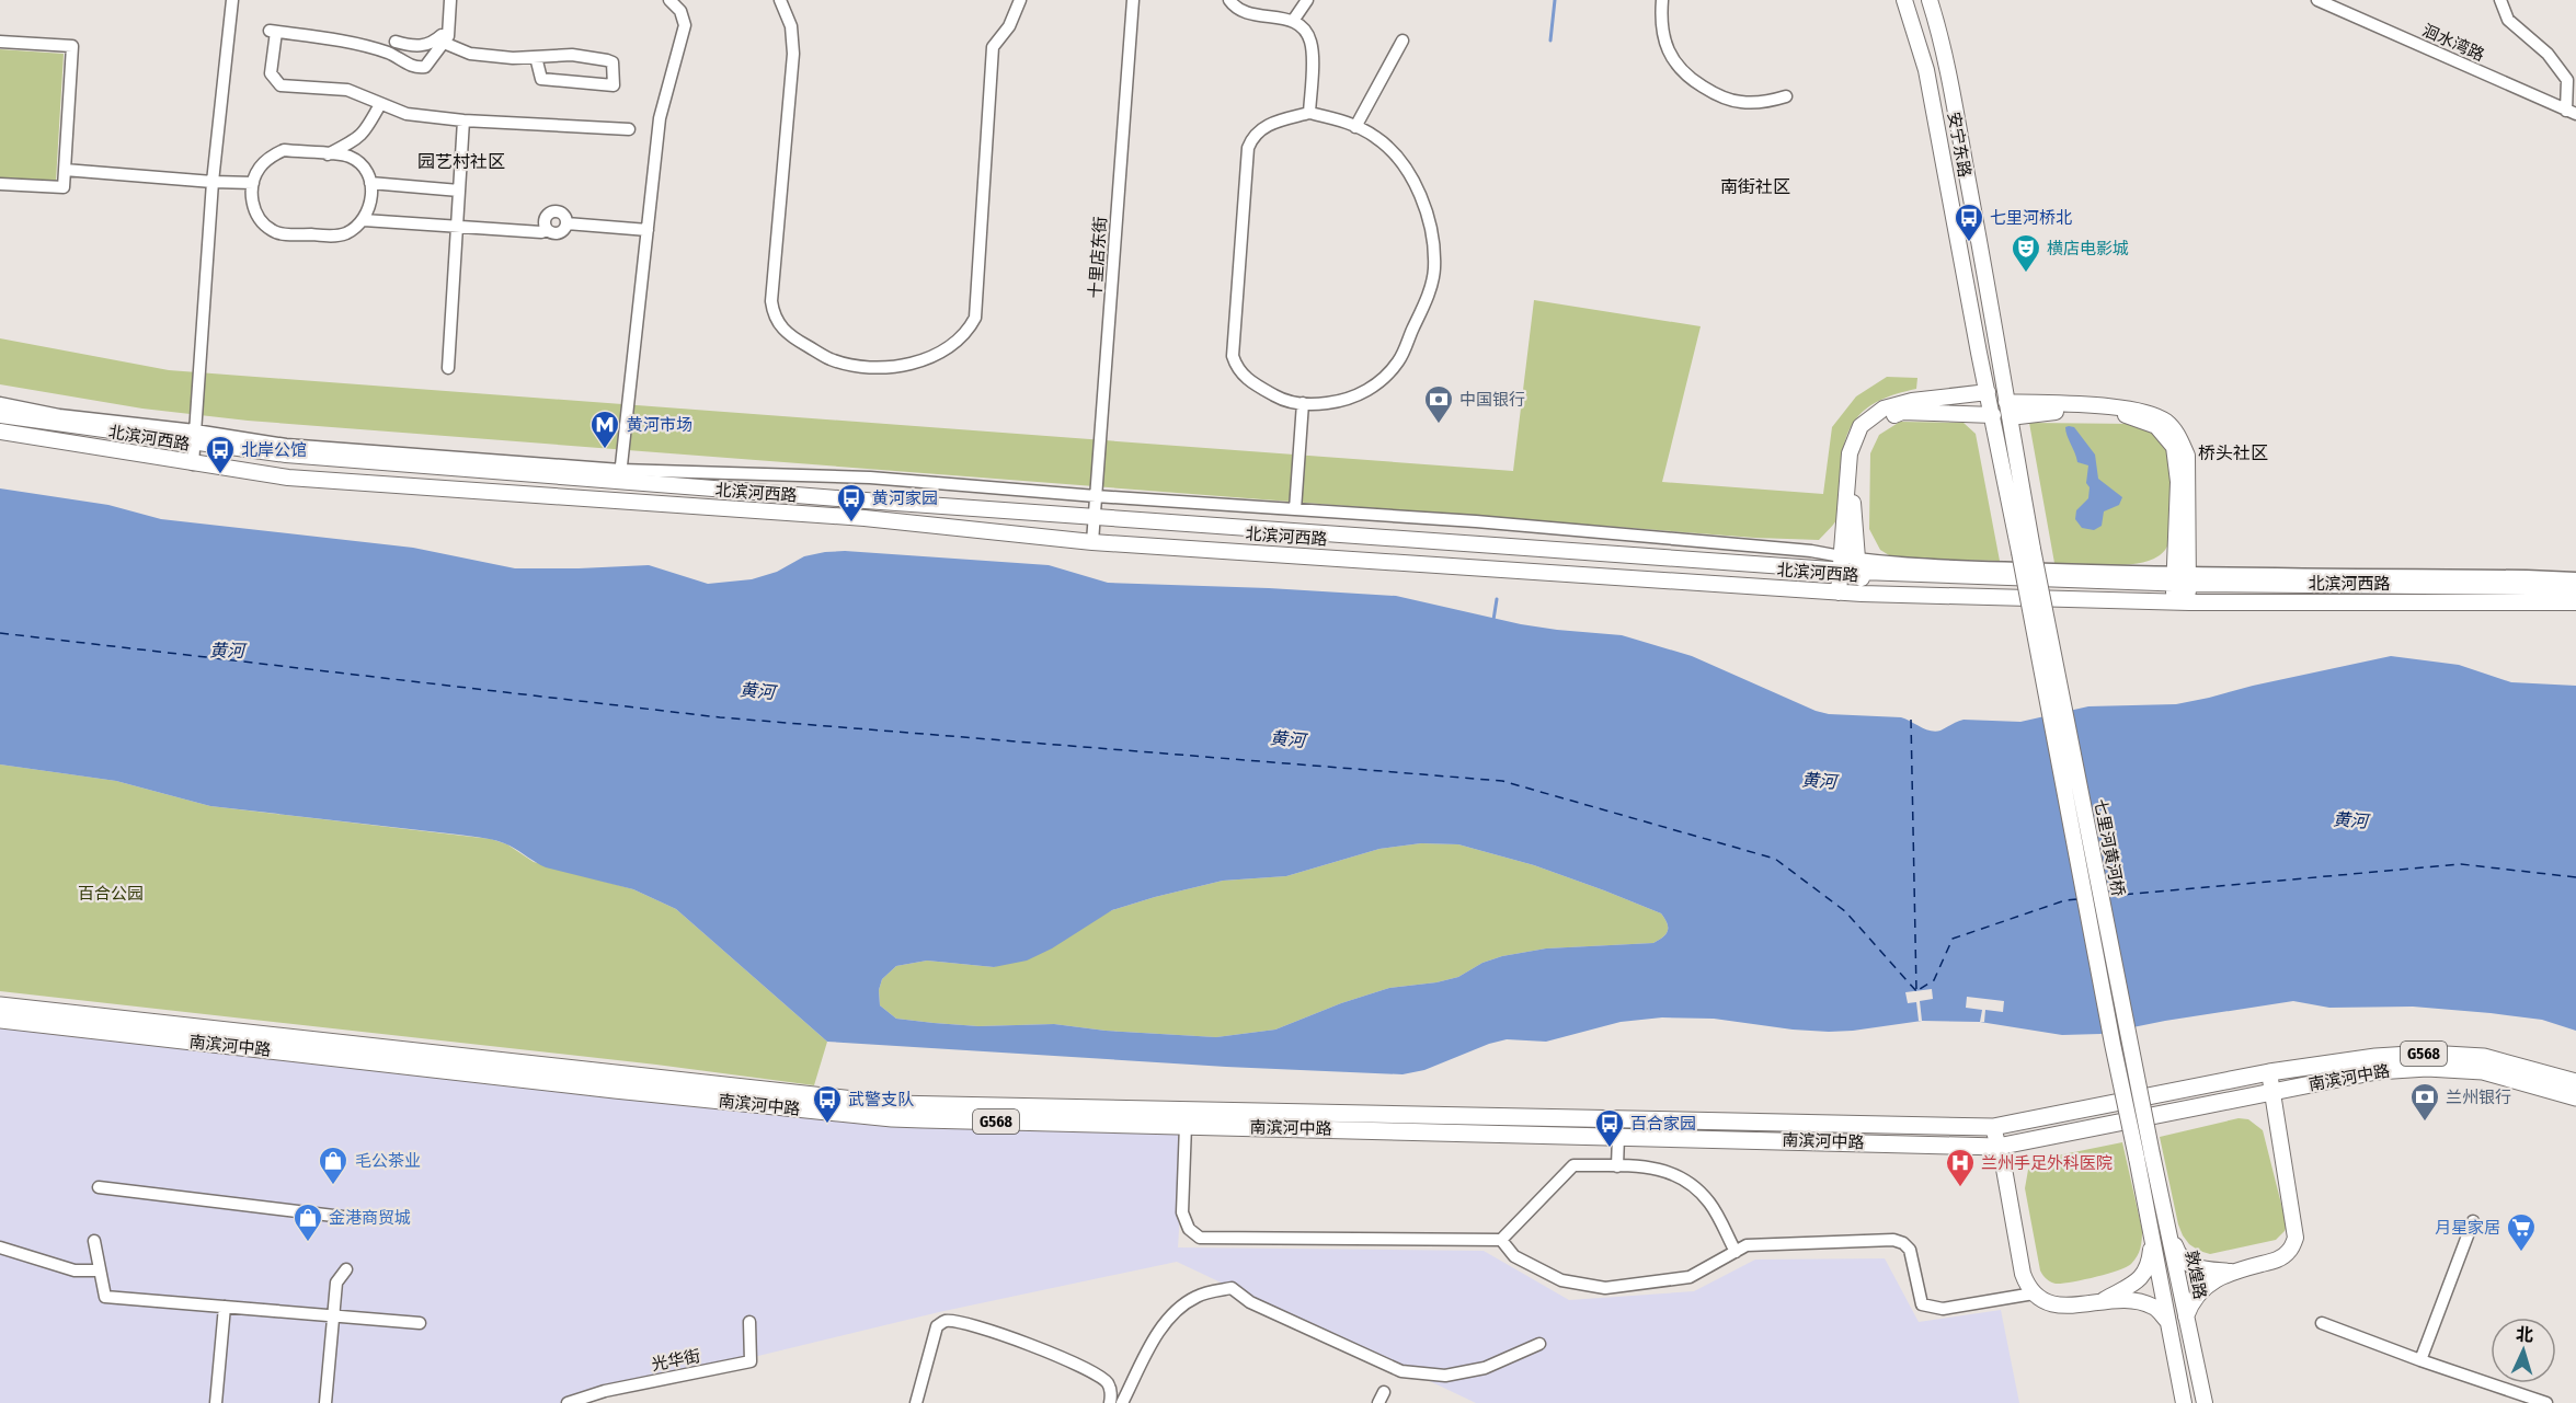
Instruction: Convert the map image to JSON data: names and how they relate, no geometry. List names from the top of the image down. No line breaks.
{"streets":{"highway":["南滨河中路","G568"],"main road":["安宁东路","北滨河西路","七里河黄河桥","敦煌路"],"street":["洄水湾路","十里店东街","光华街"]},"crossings":[["安宁东路","七里河黄河桥"],["十里店东街","北滨河西路"],["七里河黄河桥","敦煌路"]],"districts":["园艺村社区","南街社区","桥头社区"],"water":["黄河"],"parks":["百合公园"],"places":{"bus stop":["七里河桥北","北岸公馆","黄河家园","武警支队","百合家园"],"theatre":["横店电影城"],"bank":["中国银行","兰州银行"],"metro station":["黄河市场"],"shop":["毛公茶业","金港商贸城"],"hospital":["兰州手足外科医院"],"supermarket":["月星家居"]},"north":"top"}
